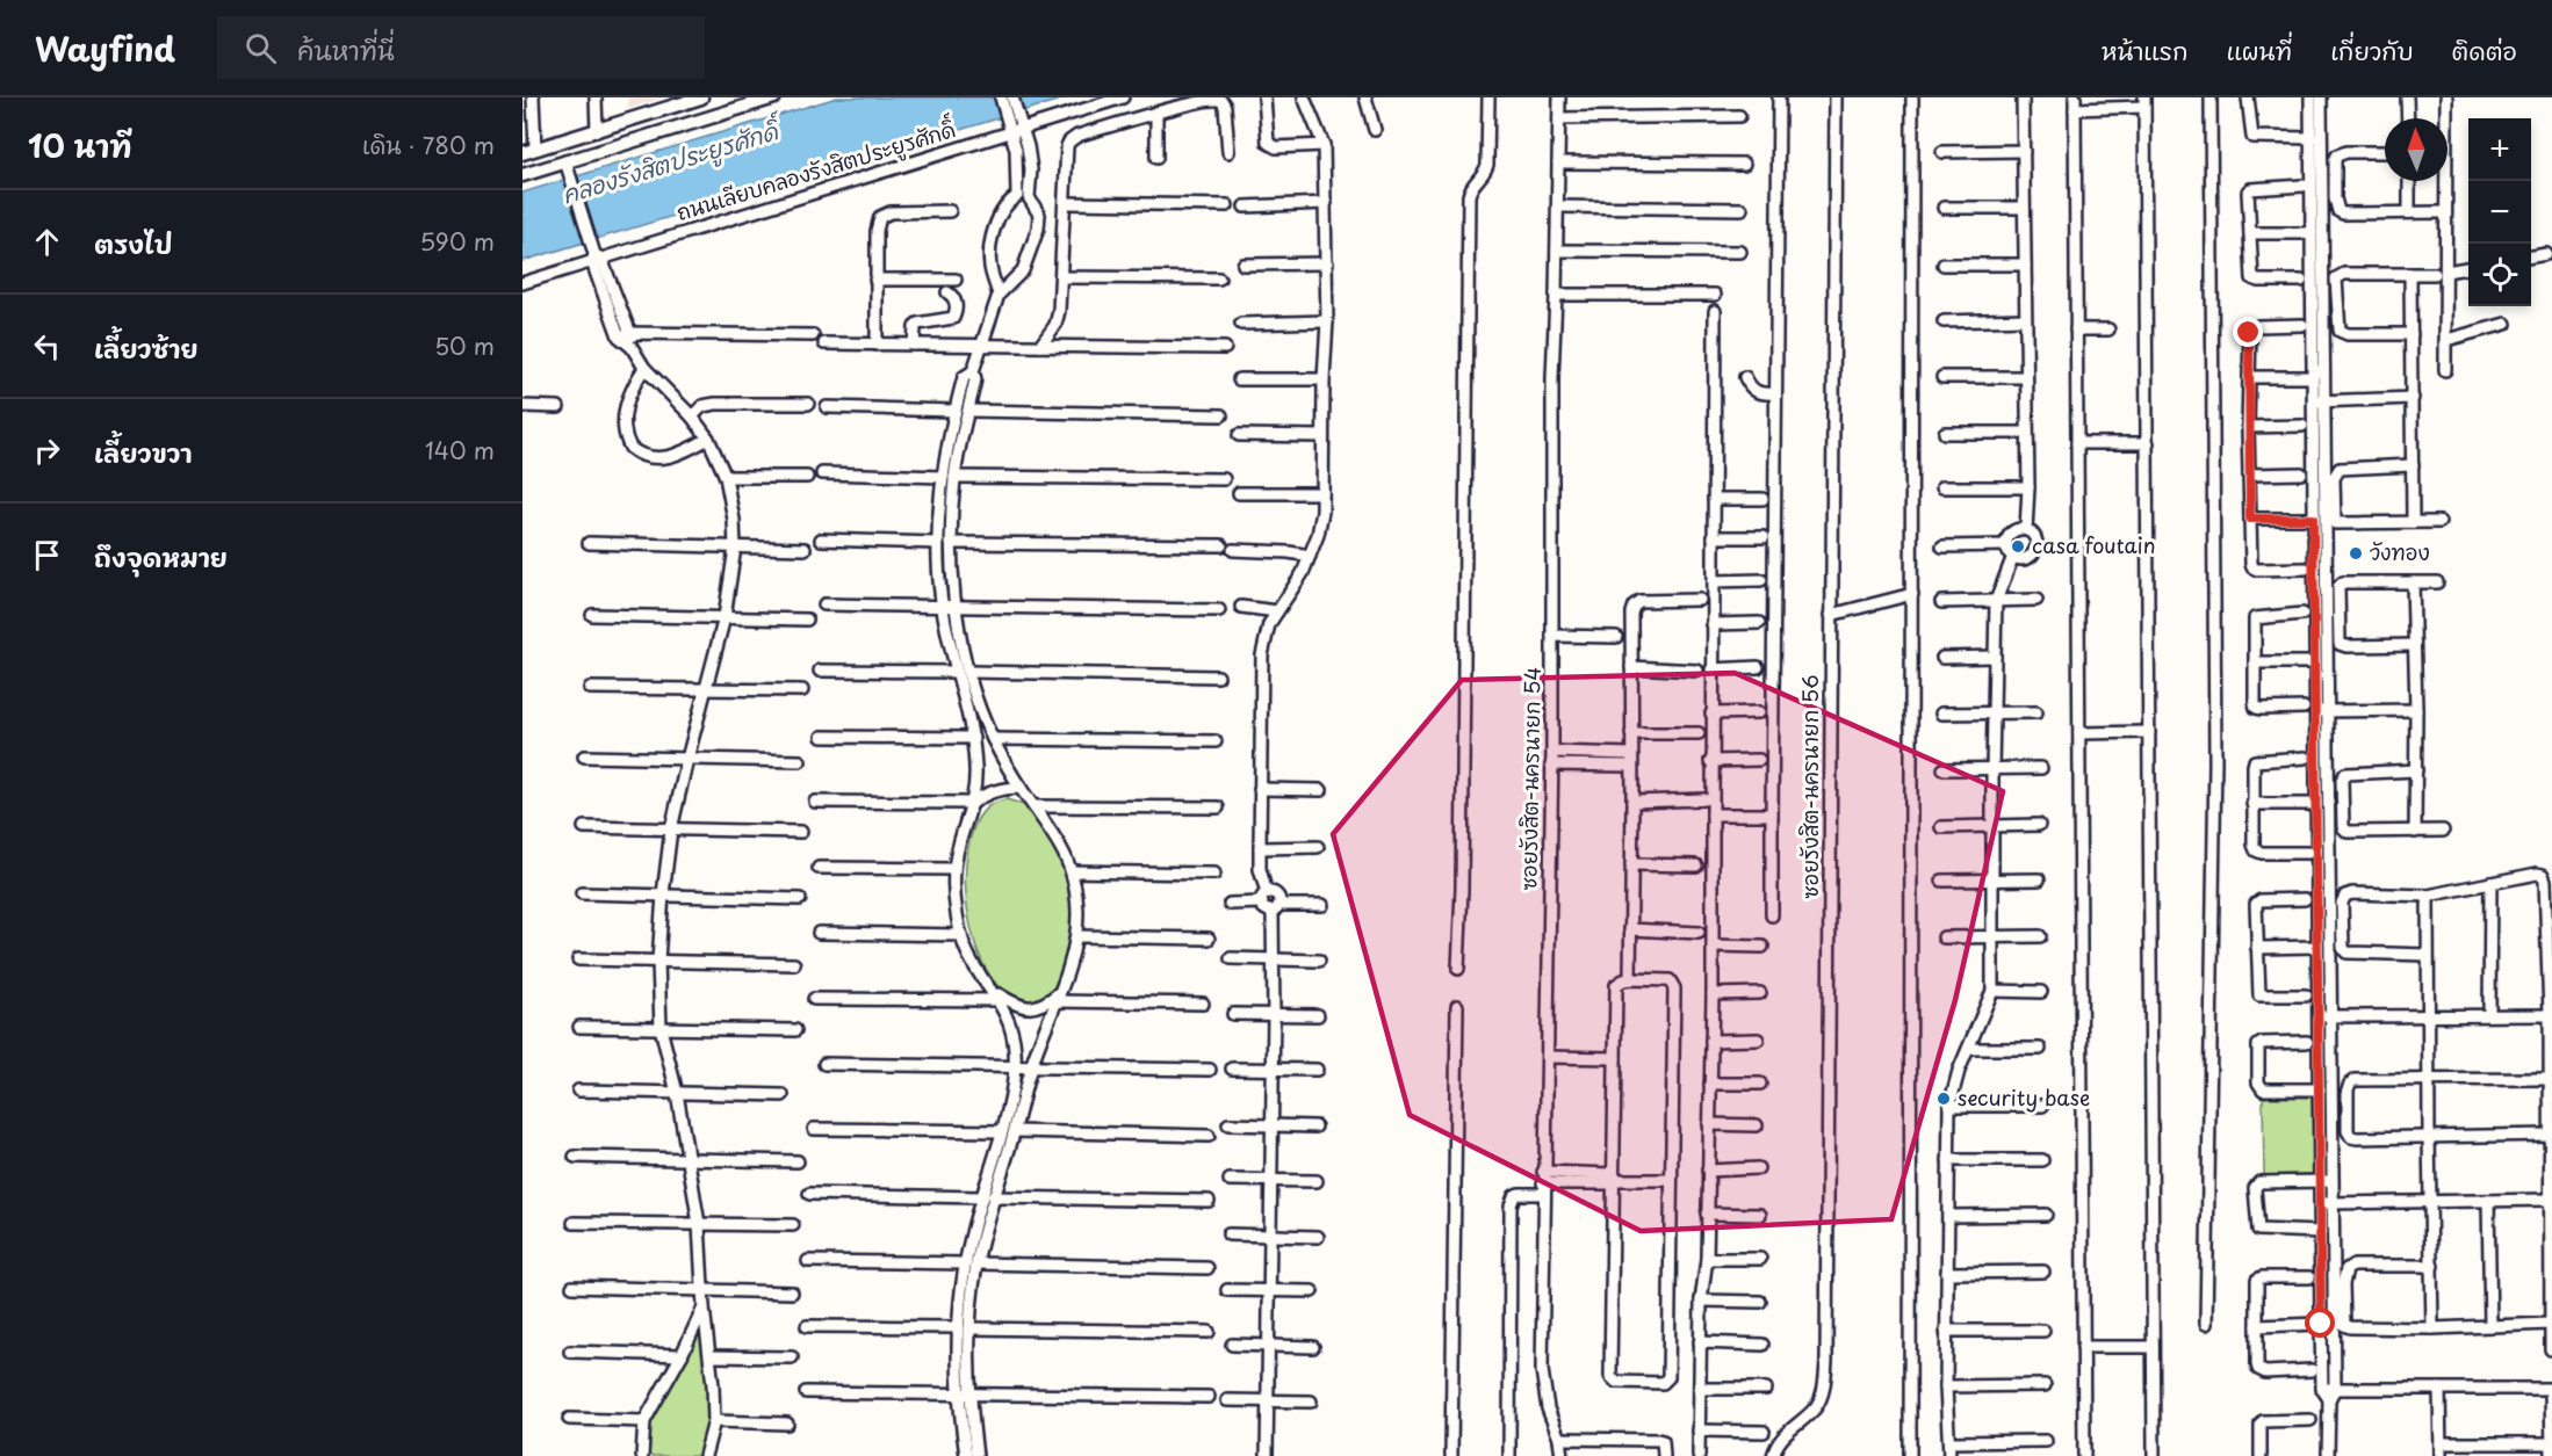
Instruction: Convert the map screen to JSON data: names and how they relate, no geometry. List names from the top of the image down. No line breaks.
{"streets":{"street":["ถนนเลียบคลองรังสิตประยูรศักดิ์","ซอยรังสิต-นครนายก 54","ซอยรังสิต-นครนายก 56"]},"water":["คลองรังสิตประยูรศักดิ์"],"places":["casa foutain","วังทอง","security base"],"north":"top","page":{"header":"Wayfind","search":"ค้นหาที่นี่","nav":["หน้าแรก","แผนที่","เกี่ยวกับ","ติดต่อ"],"heading":["10 นาที","เดิน · 780 m"],"map_buttons":["+","−"],"list":[["ตรงไป","590 m"],["เลี้ยวซ้าย","50 m"],["เลี้ยวขวา","140 m"],"ถึงจุดหมาย"]}}
